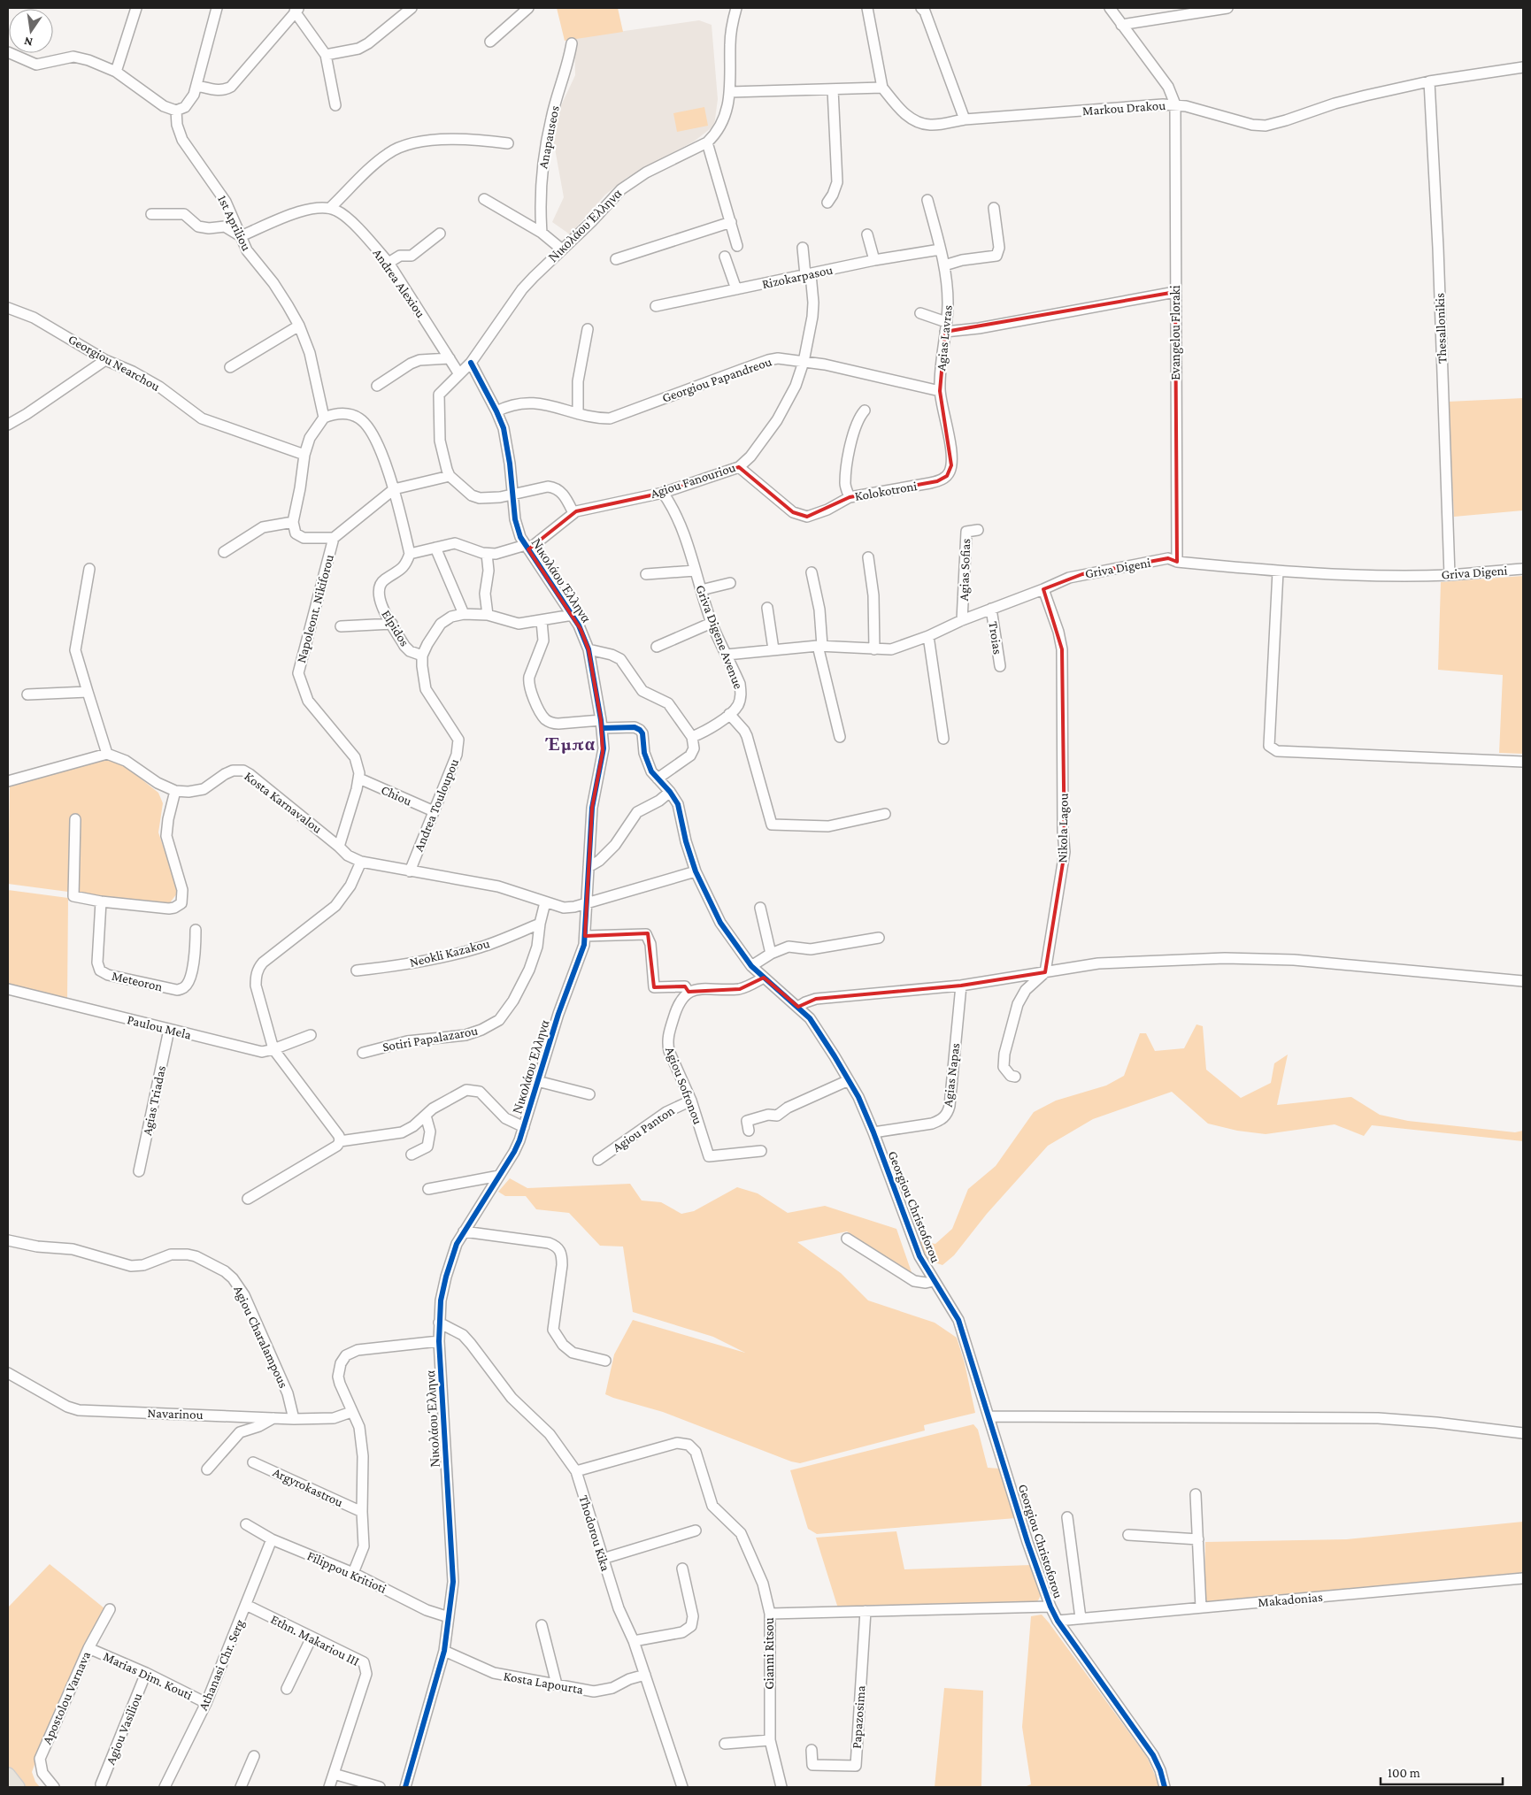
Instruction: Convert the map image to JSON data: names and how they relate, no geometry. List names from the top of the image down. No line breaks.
{"streets":{"street":["Markou Drakou","Anapauseos","1st Apriliou","Νικολάου Έλληνα","Rizokarpasou","Andrea Alexiou","Thesallonikis","Evangelou Floraki","Agias Lavras","Georgiou Nearchou","Georgiou Papandreou","Agiou Fanouriou","Kolokotroni","Griva Digeni","Agias Sofias","Napoleont. Nikiforou","Elpidos","Griva Digene Avenue","Troias","Chiou","Kosta Karnavalou","Andrea Touloupou","Nikola Lagou","Neokli Kazakou","Meteoron","Paulou Mela","Sotiri Papalazarou","Agias Napas","Agiou Sofronou","Agias Triadas","Agiou Panton","Georgiou Christoforou","Agiou Charalampous","Navarinou","Argyrokastrou","Thodorou Kika","Filippou Kritioti","Makadonias","Ethn. Makariou III","Gianni Ritsou","Athanasi Chr. Serg","Marias Dim. Kouti","Kosta Lapourta","Apostolou Varnava","Papazosima","Agiou Vasiliou"]},"crossings":[["Markou Drakou","Thesallonikis"],["Markou Drakou","Evangelou Floraki"],["Νικολάου Έλληνα","Georgiou Papandreou"],["Νικολάου Έλληνα","Agiou Fanouriou"],["Νικολάου Έλληνα","Kosta Karnavalou"],["Νικολάου Έλληνα","Georgiou Christoforou"],["Νικολάου Έλληνα","Thodorou Kika"],["Νικολάου Έλληνα","Filippou Kritioti"],["Νικολάου Έλληνα","Kosta Lapourta"],["Rizokarpasou","Agias Lavras"],["Rizokarpasou","Agiou Fanouriou"],["Thesallonikis","Griva Digeni"],["Evangelou Floraki","Griva Digeni"],["Agias Lavras","Georgiou Papandreou"],["Agias Lavras","Kolokotroni"],["Georgiou Papandreou","Agiou Fanouriou"],["Agiou Fanouriou","Kolokotroni"],["Agiou Fanouriou","Griva Digene Avenue"],["Griva Digeni","Agias Sofias"],["Griva Digeni","Griva Digene Avenue"],["Griva Digeni","Troias"],["Griva Digeni","Nikola Lagou"],["Napoleont. Nikiforou","Chiou"],["Napoleont. Nikiforou","Kosta Karnavalou"],["Elpidos","Andrea Touloupou"],["Chiou","Andrea Touloupou"],["Kosta Karnavalou","Andrea Touloupou"],["Kosta Karnavalou","Sotiri Papalazarou"],["Kosta Karnavalou","Georgiou Christoforou"],["Neokli Kazakou","Sotiri Papalazarou"],["Paulou Mela","Agias Triadas"],["Agias Napas","Georgiou Christoforou"],["Agiou Sofronou","Agiou Panton"],["Georgiou Christoforou","Makadonias"],["Agiou Charalampous","Navarinou"],["Thodorou Kika","Gianni Ritsou"],["Thodorou Kika","Kosta Lapourta"],["Filippou Kritioti","Athanasi Chr. Serg"],["Ethn. Makariou III","Athanasi Chr. Serg"],["Athanasi Chr. Serg","Marias Dim. Kouti"],["Marias Dim. Kouti","Apostolou Varnava"],["Marias Dim. Kouti","Agiou Vasiliou"]],"districts":["Έμπα"],"scale_bar":"100 m","north":"bottom"}
